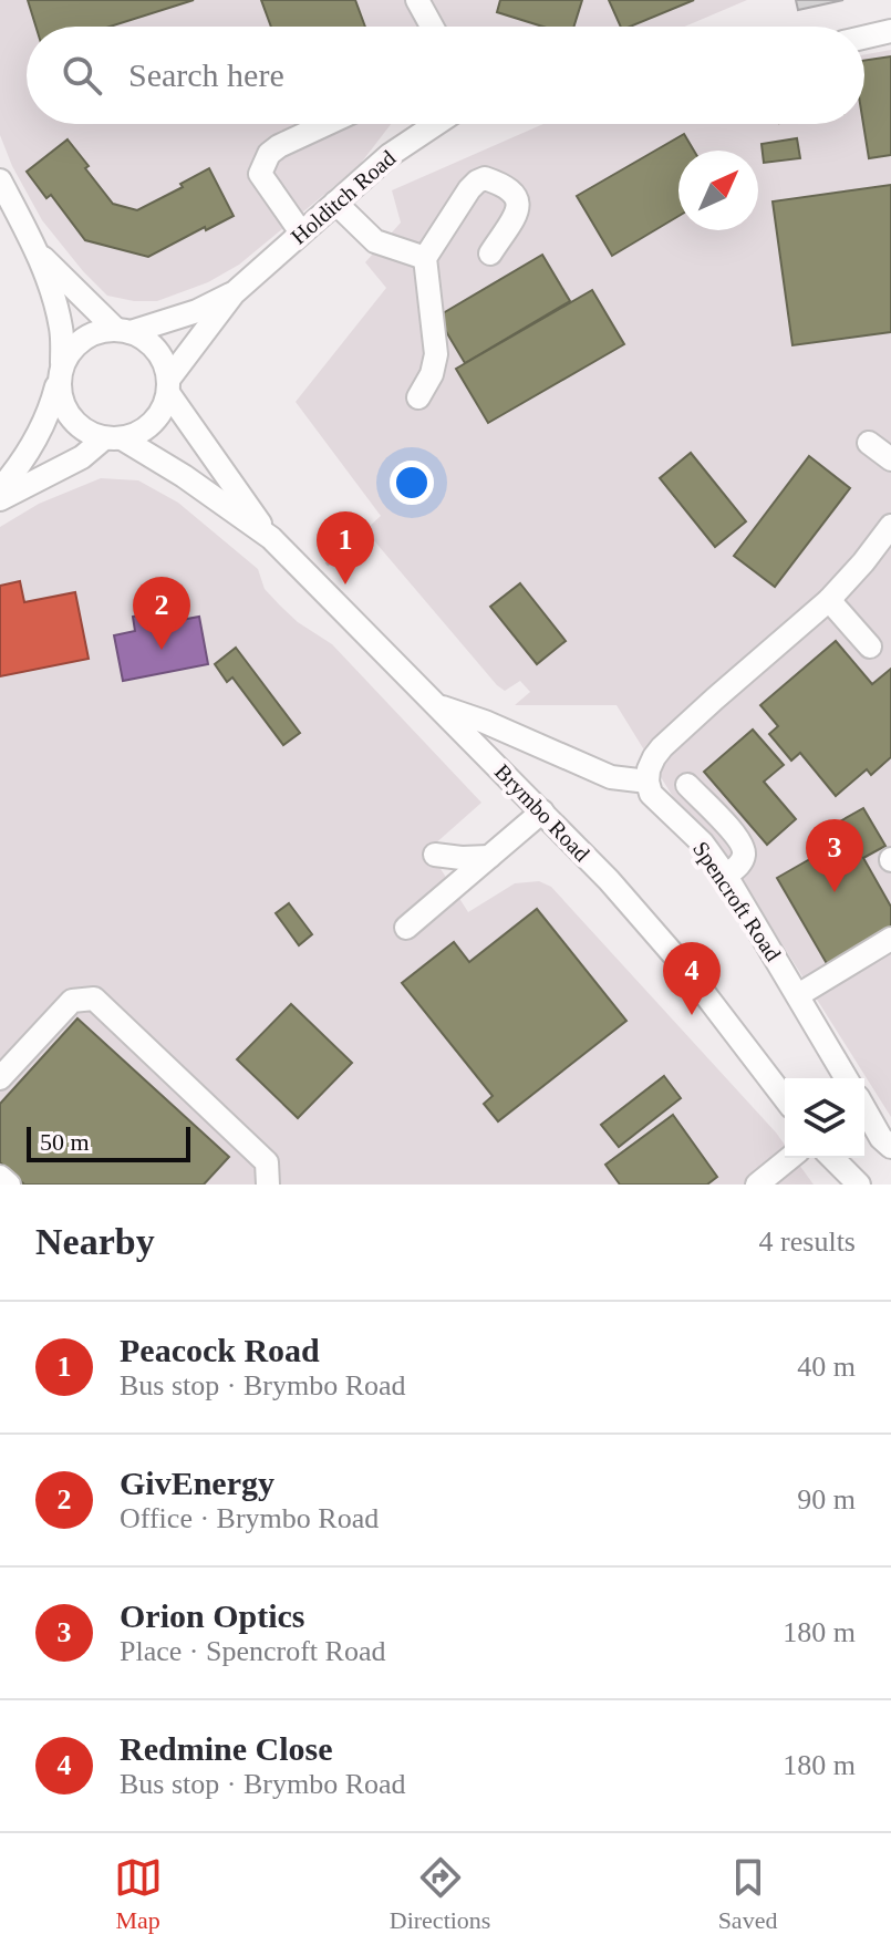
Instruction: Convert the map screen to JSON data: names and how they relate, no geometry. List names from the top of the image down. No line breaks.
{"streets":{"street":["Holditch Road","Brymbo Road","Spencroft Road"]},"crossings":[["Holditch Road","Brymbo Road"]],"scale_bar":"50 m","north":"top right","page":{"search":"Search here","pins":["1","2","3","4"],"scale":"50 m","heading":["Nearby","4 results"],"list":[{"mark":"1","name":"Peacock Road","note":"Bus stop · Brymbo Road","value":"40 m"},{"mark":"2","name":"GivEnergy","note":"Office · Brymbo Road","value":"90 m"},{"mark":"3","name":"Orion Optics","note":"Place · Spencroft Road","value":"180 m"},{"mark":"4","name":"Redmine Close","note":"Bus stop · Brymbo Road","value":"180 m"}],"nav":["Map","Directions","Saved"]}}
